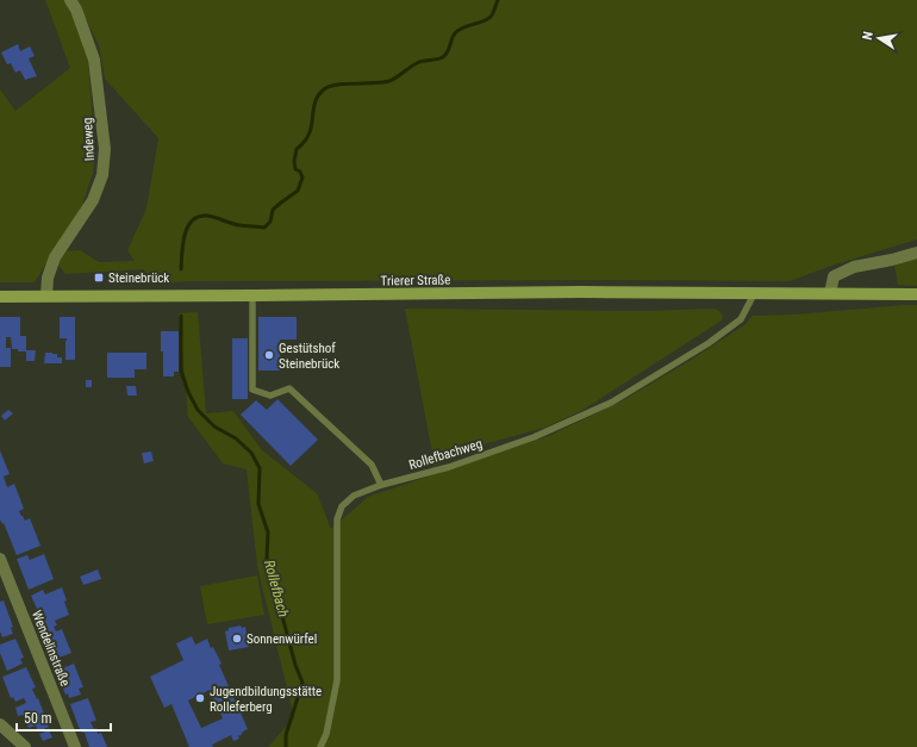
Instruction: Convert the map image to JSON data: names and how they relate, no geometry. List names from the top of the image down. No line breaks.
{"streets":{"main road":["Trierer Straße"],"street":["Indeweg","Wendelinstraße"],"lane":["Rollefbachweg"]},"crossings":[["Indeweg","Trierer Straße"],["Trierer Straße","Rollefbachweg"]],"water":["Rollefbach"],"places":{"transit":["Steinebrück"],"other":["Gestütshof Steinebrück","Sonnenwürfel","Jugendbildungsstätte Rolleferberg"]},"scale_bar":"50 m","north":"left"}
